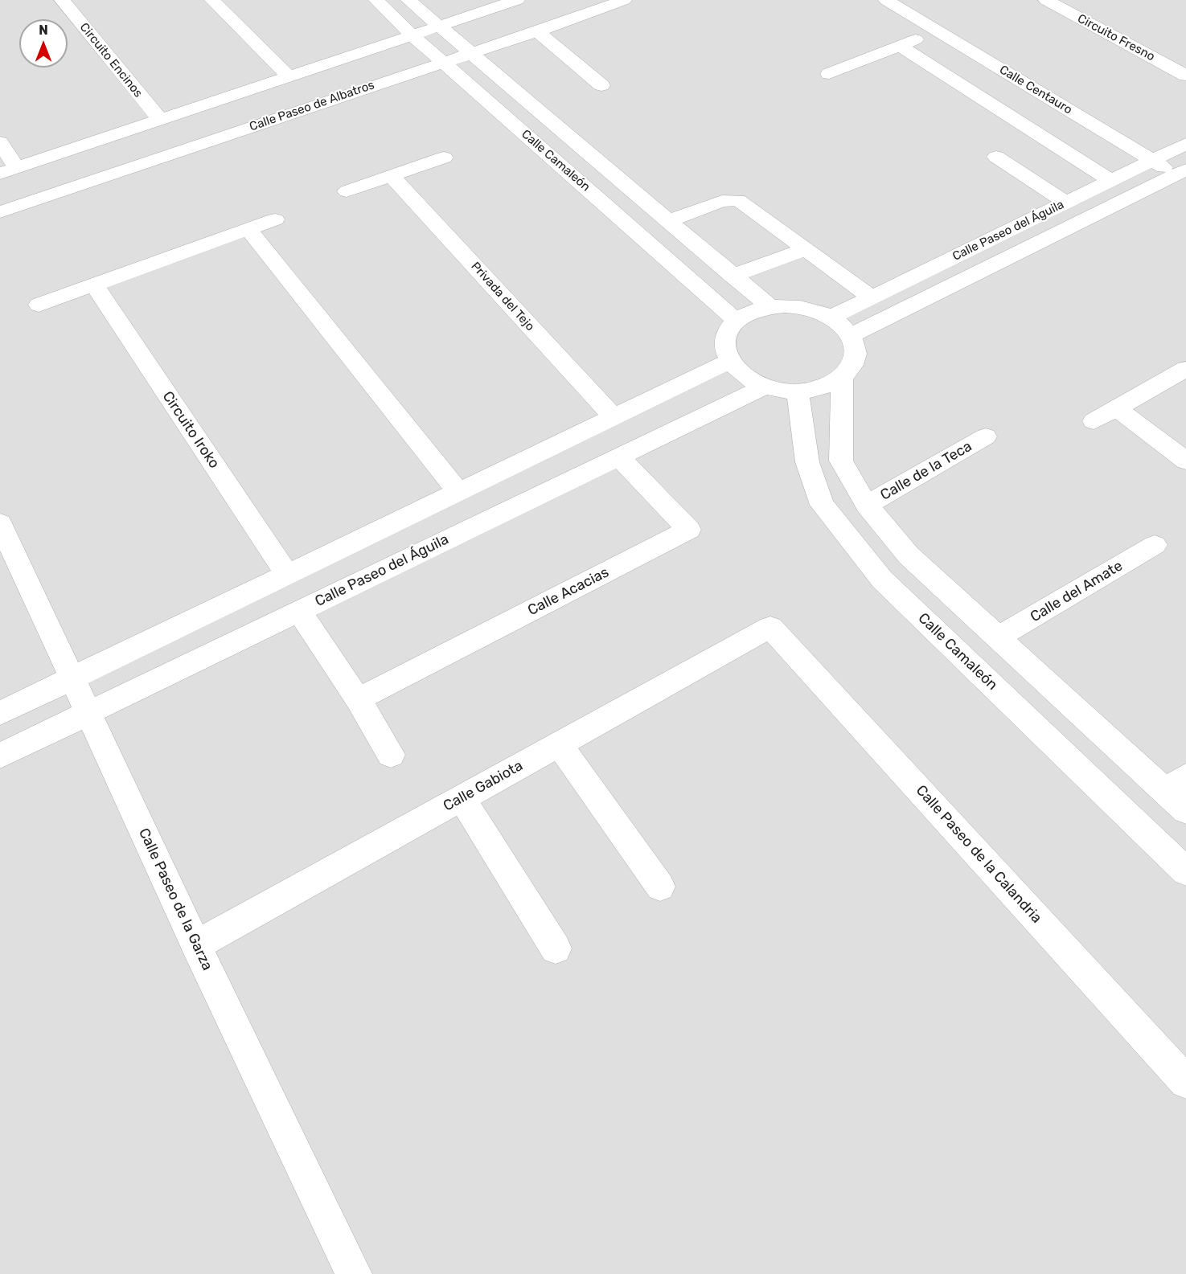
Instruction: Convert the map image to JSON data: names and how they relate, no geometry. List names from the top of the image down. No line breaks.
{"streets":{"street":["Circuito Fresno","Circuito Encinos","Calle Centauro","Calle Paseo de Albatros","Calle Camaleón","Calle Paseo del Águila","Privada del Tejo","Circuito Iroko","Calle de la Teca","Calle Acacias","Calle del Amate","Calle Gabiota","Calle Paseo de la Calandria","Calle Paseo de la Garza"]},"crossings":[["Calle Centauro","Calle Paseo del Águila"],["Calle Paseo de Albatros","Calle Camaleón"],["Calle Camaleón","Calle Paseo del Águila"],["Calle Paseo del Águila","Calle Acacias"],["Calle Paseo del Águila","Calle Paseo de la Garza"],["Calle Gabiota","Calle Paseo de la Calandria"],["Calle Gabiota","Calle Paseo de la Garza"]],"north":"top"}
